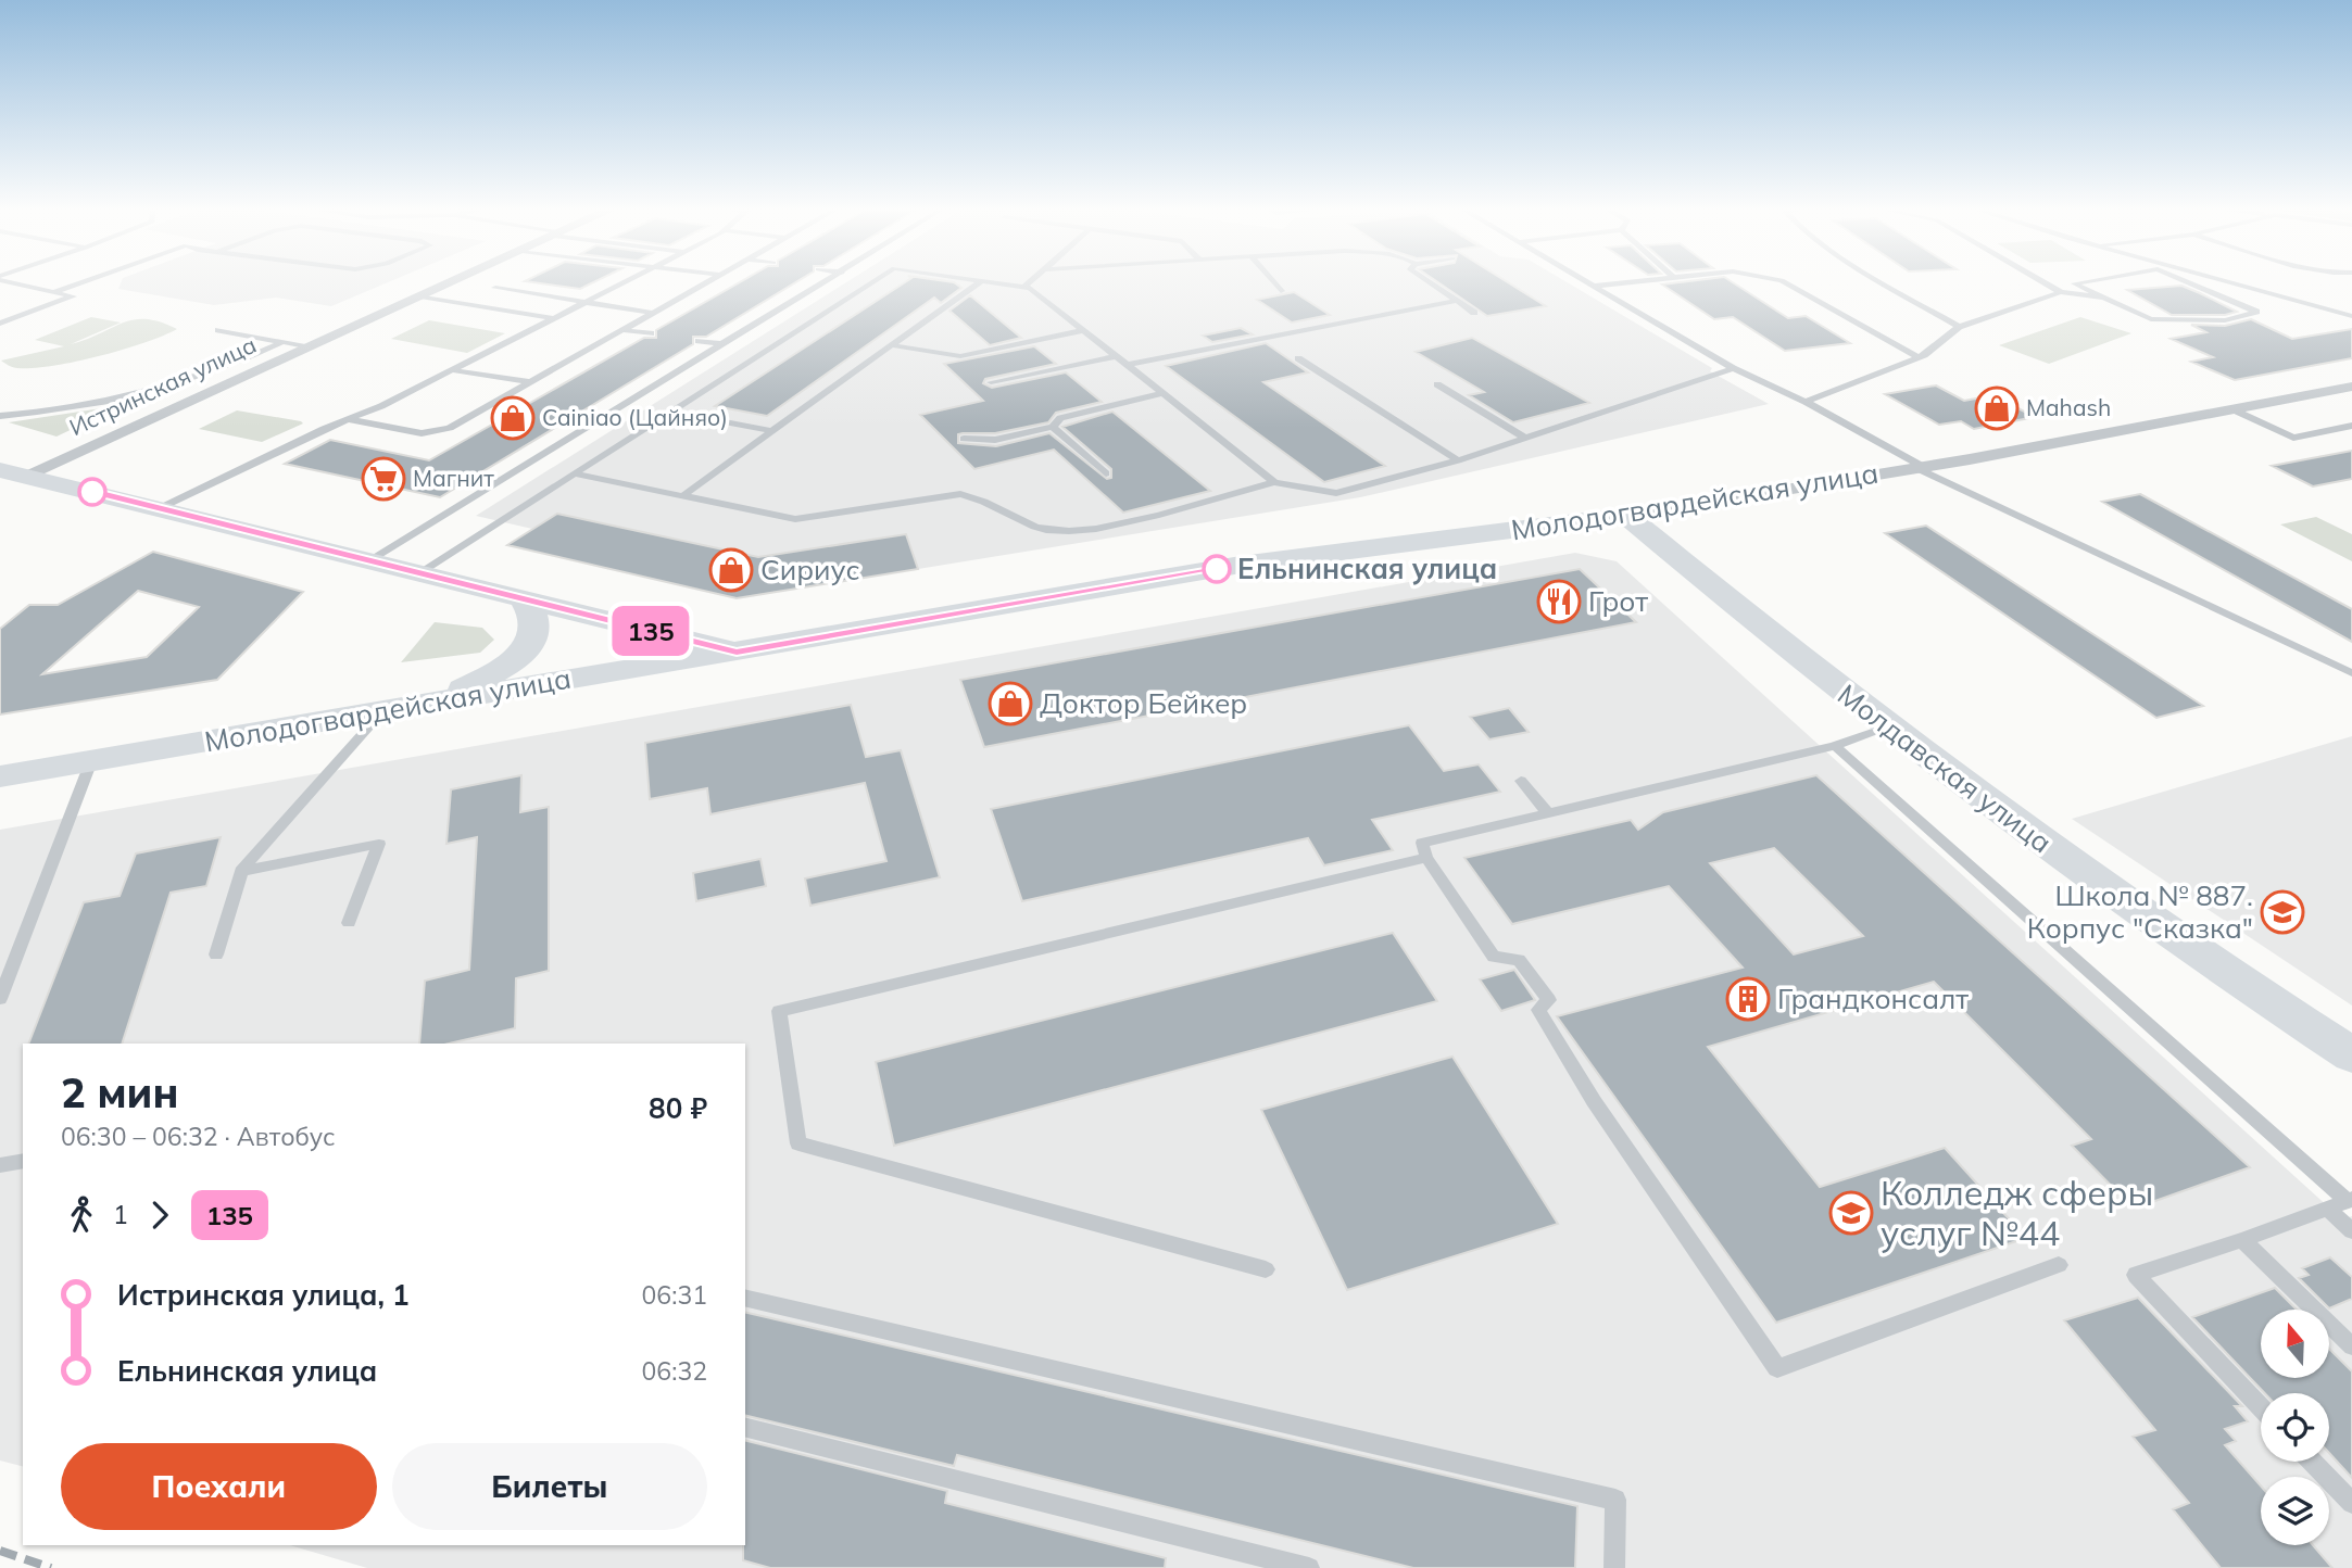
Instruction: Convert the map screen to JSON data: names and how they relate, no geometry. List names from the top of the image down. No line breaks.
{"streets":{"street":["Истринская улица","Молодогвардейская улица","Молдавская улица"]},"crossings":[["Молодогвардейская улица","Молдавская улица"]],"places":{"shop":["Mahash","Cainiao (Цайняо)","Сириус","Доктор Бейкер"],"supermarket":["Магнит"],"other":["Ельнинская улица"],"restaurant":["Грот"],"school or university":["Школа № 887. Корпус \"Сказка\"","Колледж сферы услуг №44"],"building":["Грандконсалт"]},"lines":["bus line 135"],"north":"top","page":{"on_map":"135","heading":["2 мин","06:30 – 06:32 · Автобус","80 ₽"],"legs":["1","135"],"list":[{"name":"Истринская улица, 1","value":"06:31"},{"name":"Ельнинская улица","value":"06:32"}],"buttons":["Поехали","Билеты"]}}
